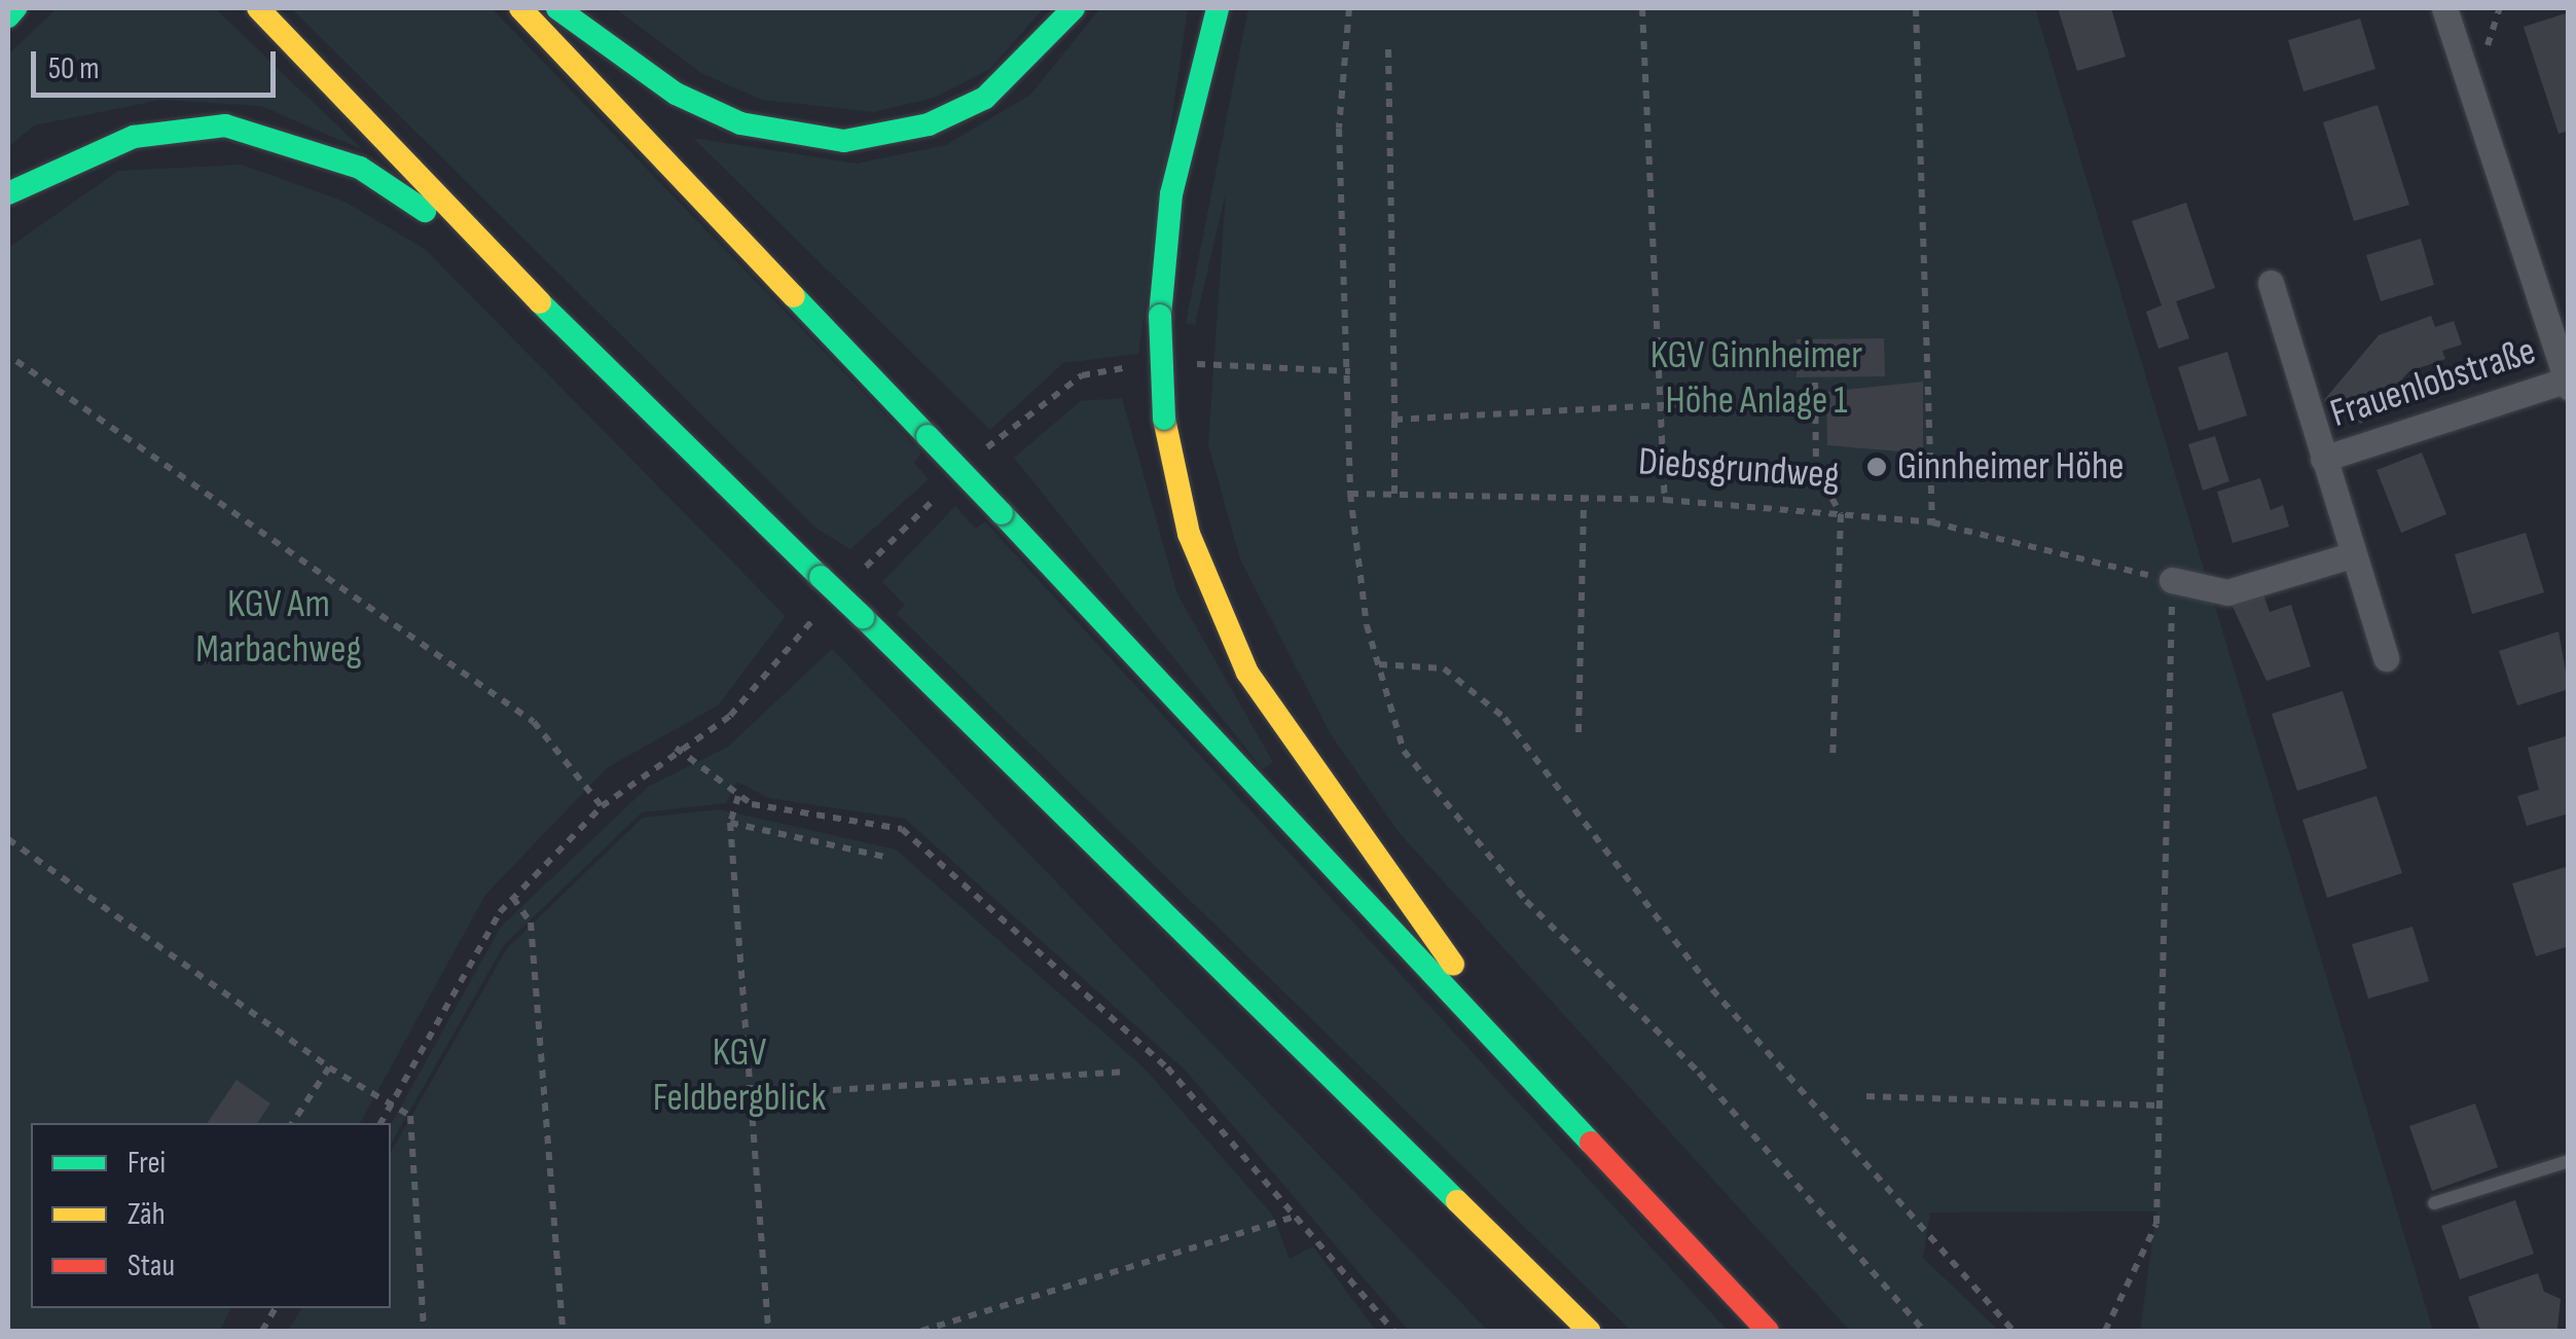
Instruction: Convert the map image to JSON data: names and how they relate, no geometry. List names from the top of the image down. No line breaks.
{"streets":{"street":["Frauenlobstraße"],"path":["Diebsgrundweg"]},"parks":["KGV Ginnheimer Höhe Anlage 1","KGV Am Marbachweg","KGV Feldbergblick"],"places":["Ginnheimer Höhe"],"legend":["Frei","Zäh","Stau"],"scale_bar":"50 m"}
